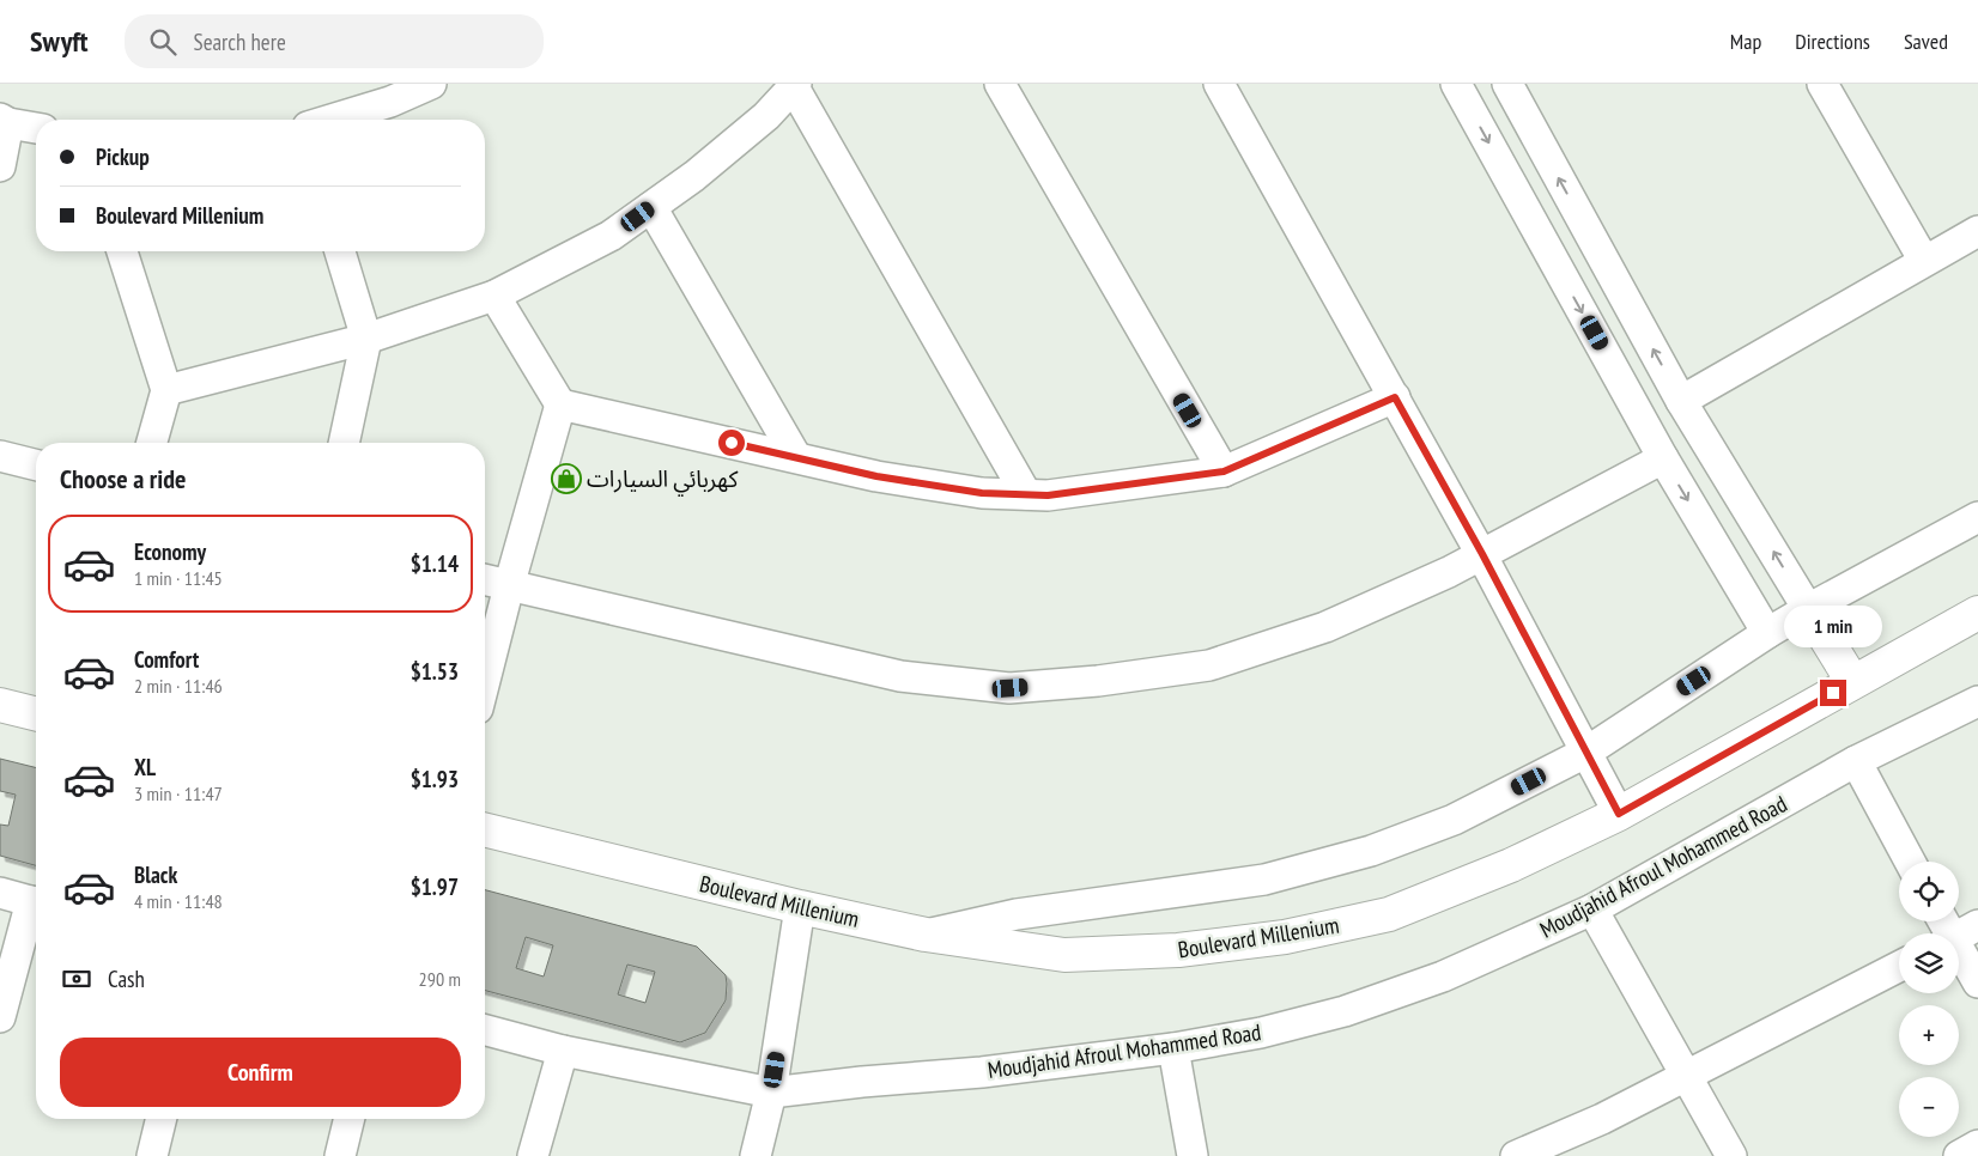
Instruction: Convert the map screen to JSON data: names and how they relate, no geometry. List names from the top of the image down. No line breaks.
{"streets":{"main road":["Boulevard Millenium"],"street":["Moudjahid Afroul Mohammed Road"]},"places":{"shop":["كهربائي السيارات"]},"page":{"header":"Swyft","search":"Search here","nav":["Map","Directions","Saved"],"banner":["Pickup","Boulevard Millenium"],"heading":"Choose a ride","list":[{"name":"Economy","note":"1 min · 11:45","value":"$1.14"},{"name":"Comfort","note":"2 min · 11:46","value":"$1.53"},{"name":"XL","note":"3 min · 11:47","value":"$1.93"},{"name":"Black","note":"4 min · 11:48","value":"$1.97"}],"bubble":"1 min","map_buttons":["+","−"],"pay":["Cash","290 m"],"buttons":"Confirm"}}
